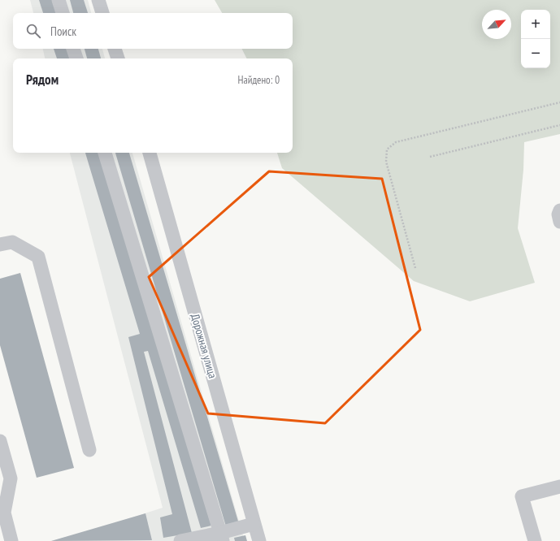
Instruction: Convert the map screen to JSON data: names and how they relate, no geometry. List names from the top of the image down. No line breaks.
{"streets":{"street":["Дорожная улица"]},"north":"top right","page":{"map_buttons":["+","−"],"search":"Поиск","heading":["Рядом","Найдено: 0"]}}
